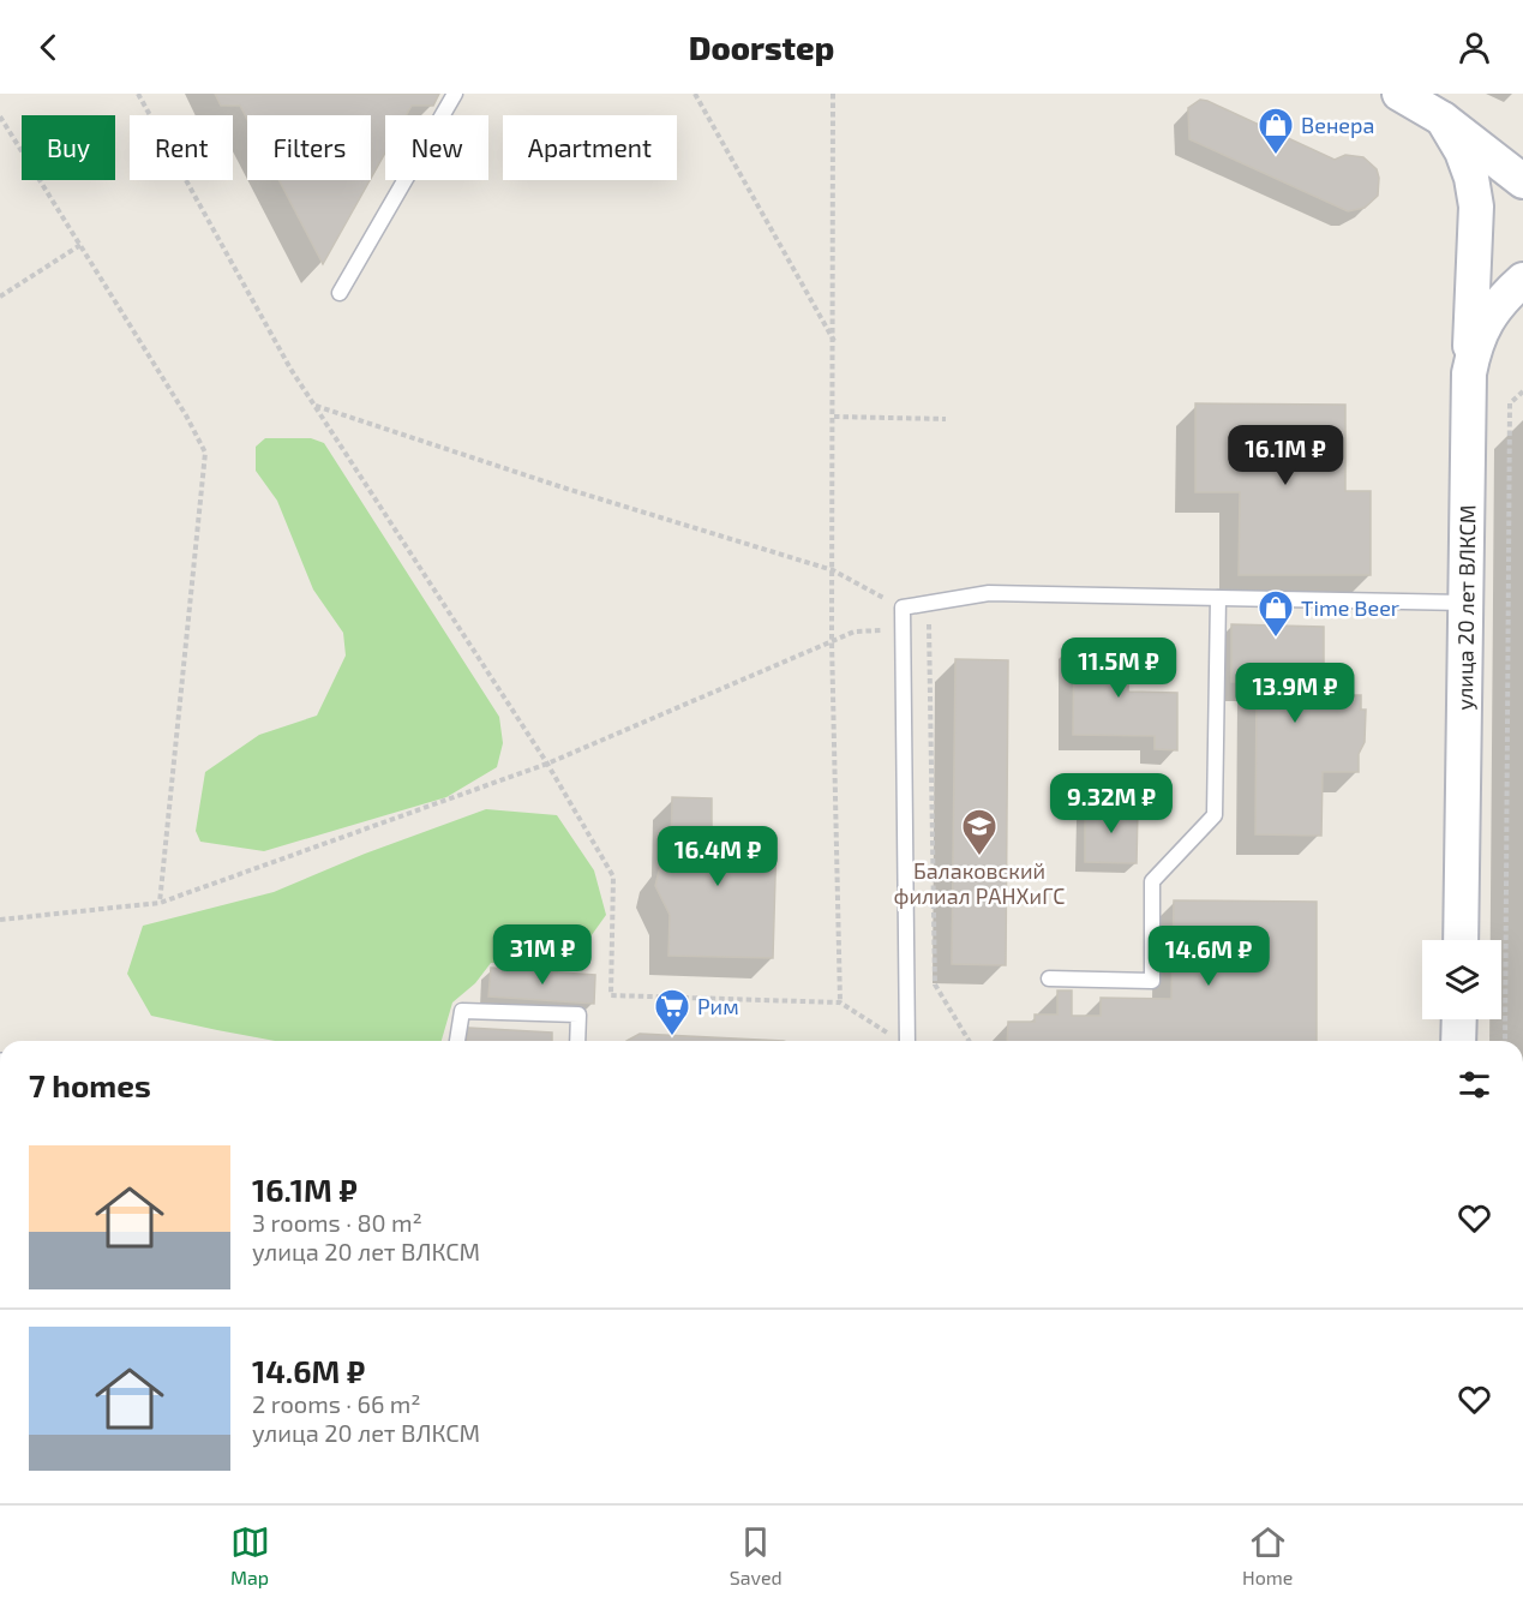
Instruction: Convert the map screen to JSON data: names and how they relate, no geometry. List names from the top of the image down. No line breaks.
{"streets":{"street":["улица 20 лет ВЛКСМ"]},"places":{"shop":["Венера","Time Beer"],"school or university":["Балаковский филиал РАНХиГС"],"supermarket":["Рим"]},"page":{"header":"Doorstep","chip":["Buy","Rent","Filters","New","Apartment"],"price":["16.1M ₽","11.5M ₽","13.9M ₽","9.32M ₽","16.4M ₽","31M ₽","14.6M ₽"],"heading":"7 homes","list":[{"name":"16.1M ₽","note":"3 rooms · 80 m² · улица 20 лет ВЛКСМ"},{"name":"14.6M ₽","note":"2 rooms · 66 m² · улица 20 лет ВЛКСМ"}],"tabs":["Map","Saved","Home"]}}
